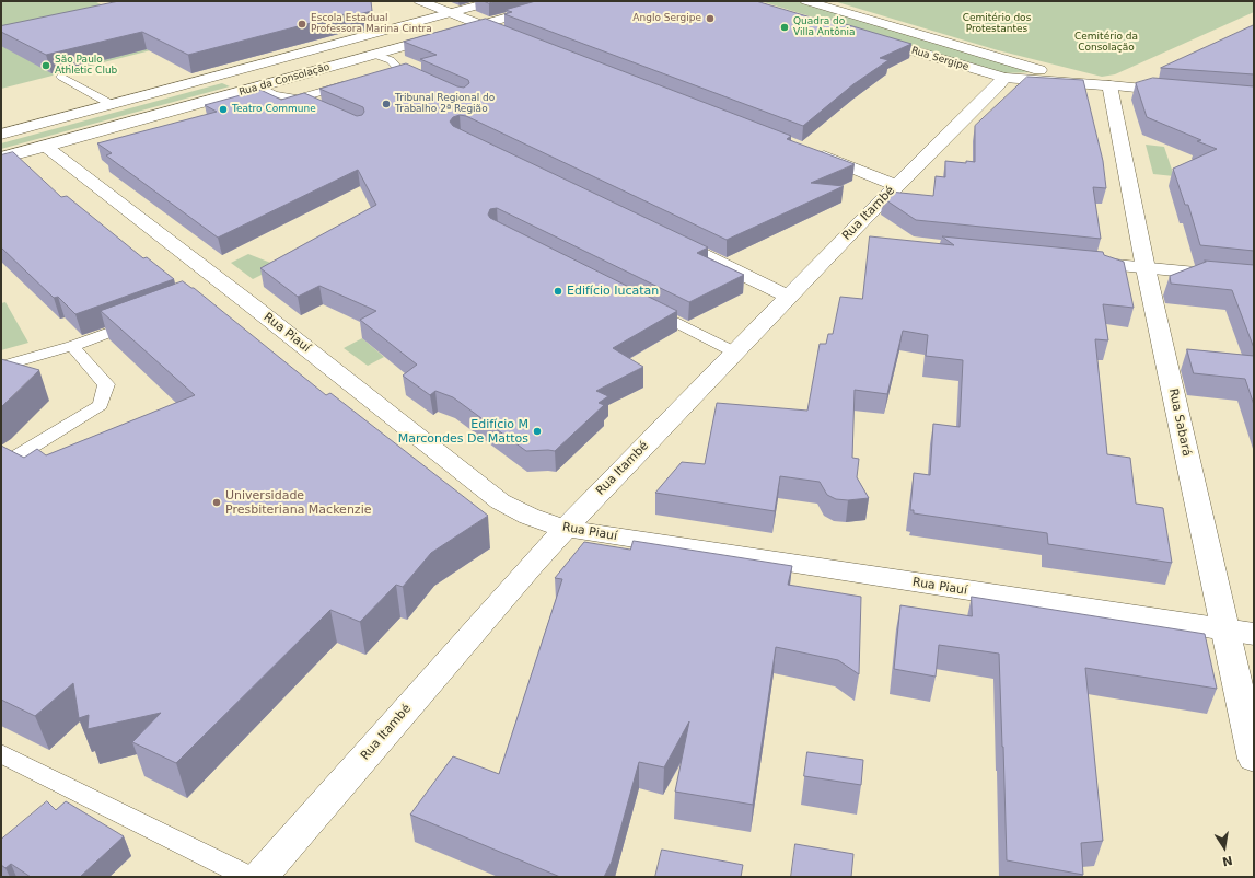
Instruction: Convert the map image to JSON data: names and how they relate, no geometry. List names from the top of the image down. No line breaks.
{"streets":{"street":["Rua Sergipe","Rua da Consolação","Rua Itambé","Rua Piauí","Rua Sabará"]},"crossings":[["Rua Sergipe","Rua Itambé"],["Rua Sergipe","Rua Sabará"],["Rua da Consolação","Rua Piauí"],["Rua Itambé","Rua Piauí"],["Rua Piauí","Rua Sabará"]],"parks":["Cemitério dos Protestantes","Cemitério da Consolação"],"places":["Anglo Sergipe","Escola Estadual Professora Marina Cintra","Quadra do Villa Antônia","São Paulo Athletic Club","Tribunal Regional do Trabalho 2ª Região","Teatro Commune","Edifício Iucatan","Edifício M Marcondes De Mattos","Universidade Presbiteriana Mackenzie"],"north":"bottom"}
